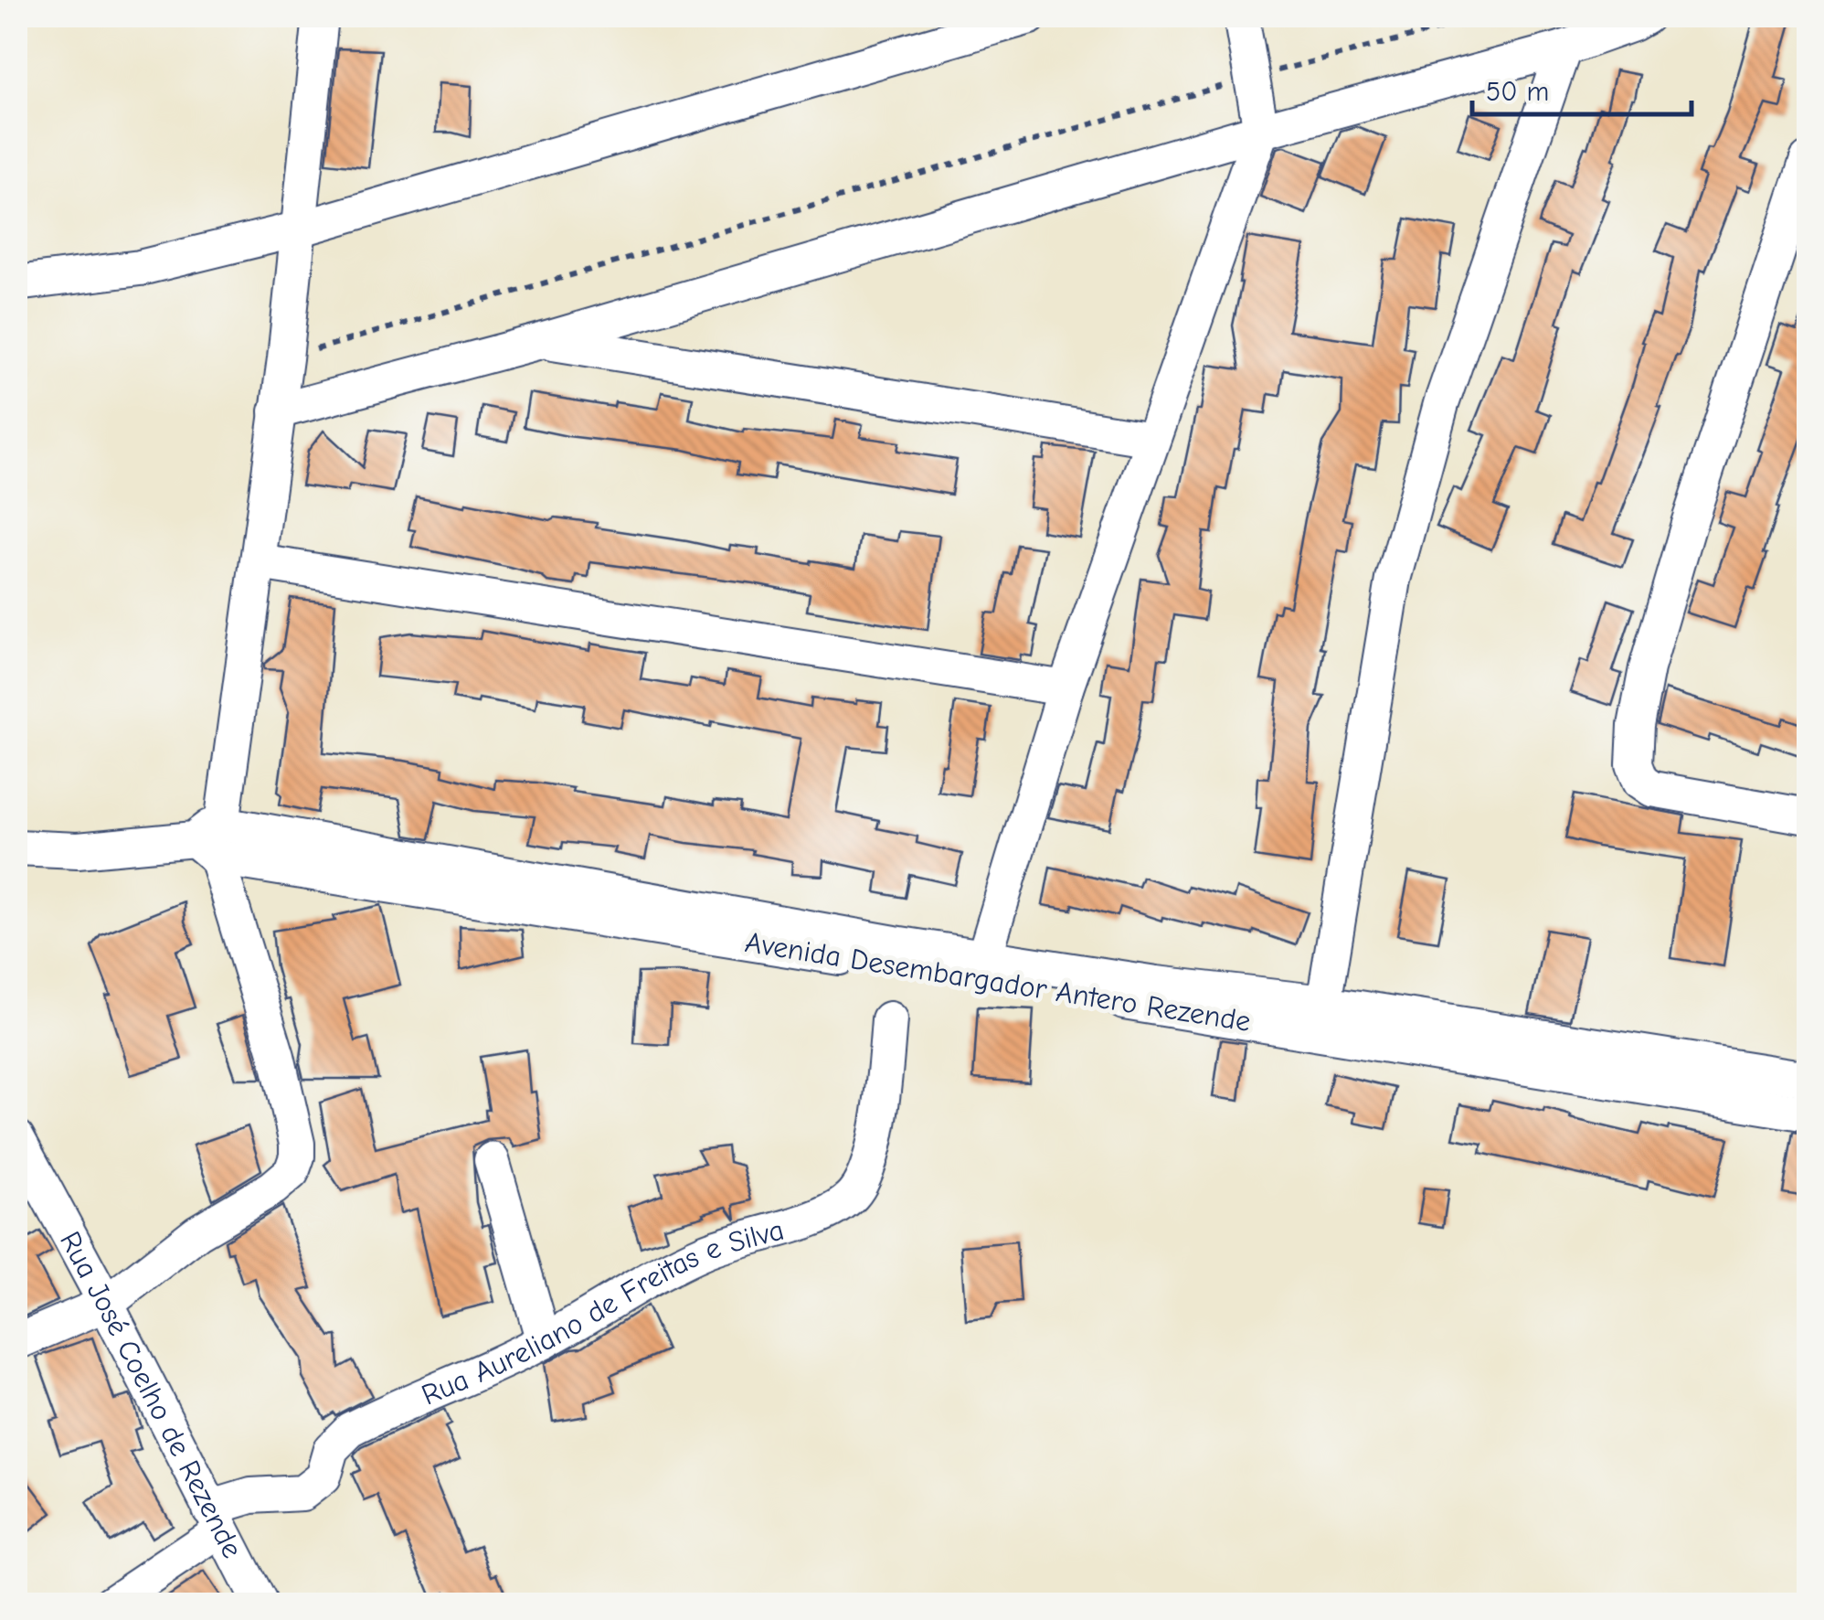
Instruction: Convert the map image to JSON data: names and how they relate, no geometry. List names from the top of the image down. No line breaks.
{"streets":{"street":["Avenida Desembargador Antero Rezende","Rua Aureliano de Freitas e Silva","Rua José Coelho de Rezende"]},"crossings":[["Rua Aureliano de Freitas e Silva","Rua José Coelho de Rezende"]],"scale_bar":"50 m"}
